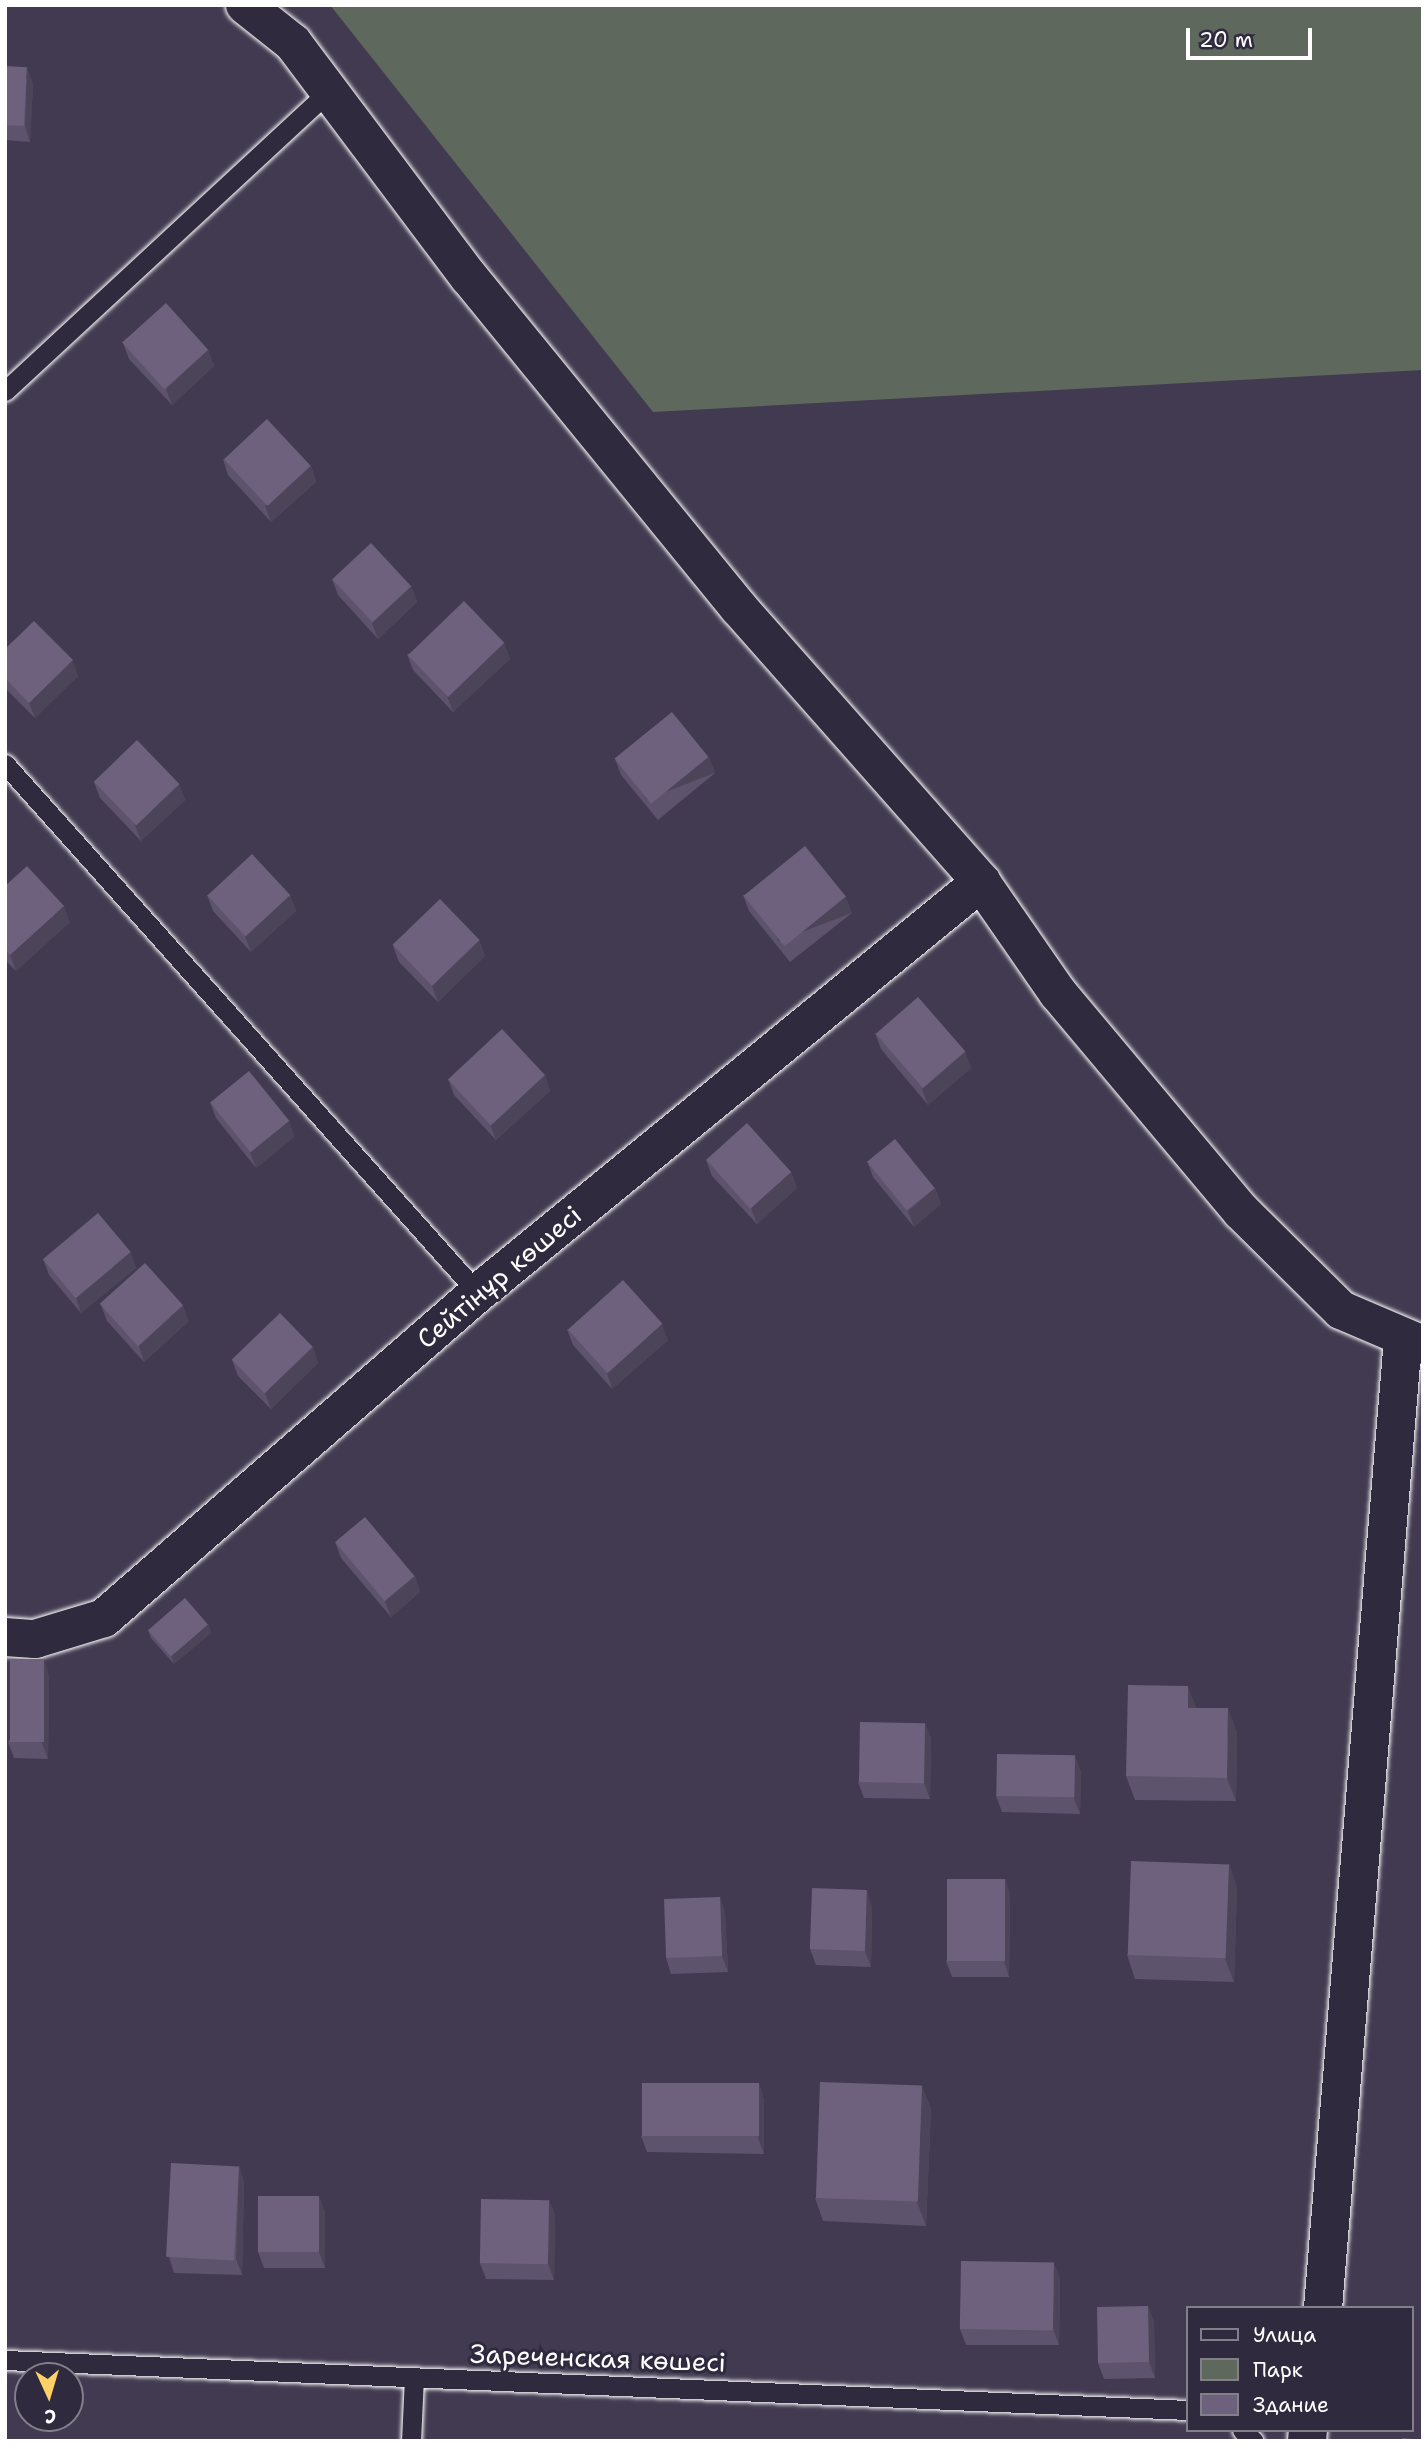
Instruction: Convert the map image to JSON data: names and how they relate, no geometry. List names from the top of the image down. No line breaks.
{"streets":{"street":["Сейтінұр көшесі"],"lane":["Зареченская көшесі"]},"legend":["Улица","Парк","Здание"],"scale_bar":"20 m","north":"bottom"}
